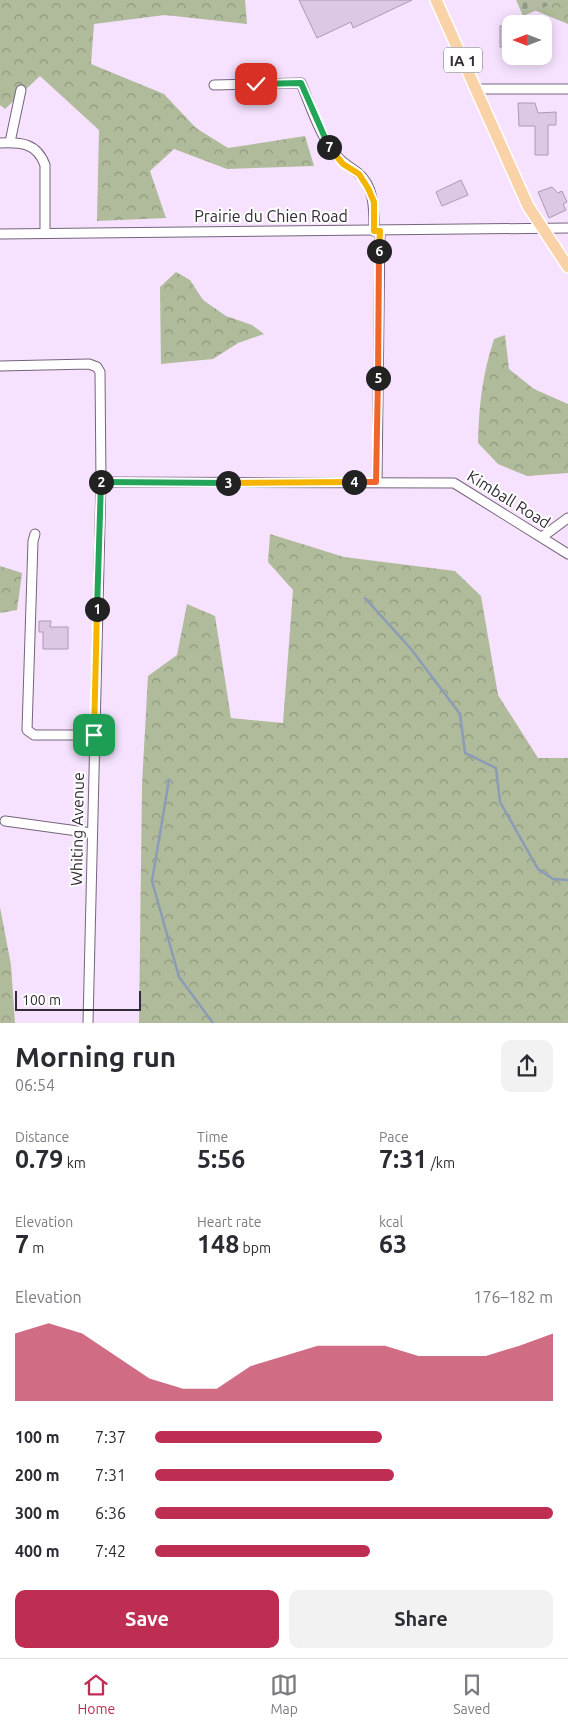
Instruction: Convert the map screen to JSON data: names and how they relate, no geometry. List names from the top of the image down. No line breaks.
{"streets":{"main road":["IA 1"],"street":["Prairie du Chien Road","Kimball Road","Whiting Avenue"]},"crossings":[["IA 1","Prairie du Chien Road"],["Kimball Road","Whiting Avenue"]],"scale_bar":"100 m","north":"left","page":{"pins":["7","6","5","2","4","3","1"],"scale":"100 m","heading":["Morning run","06:54"],"stats":[["Distance","0.79 km"],["Time","5:56"],["Pace","7:31 /km"],["Elevation","7 m"],["Heart rate","148 bpm"],["kcal","63"]],"chart":["Elevation","176–182 m"],"list":[{"name":"100 m","note":"7:37"},{"name":"200 m","note":"7:31"},{"name":"300 m","note":"6:36"},{"name":"400 m","note":"7:42"}],"buttons":["Save","Share"],"tabs":["Home","Map","Saved"]}}
